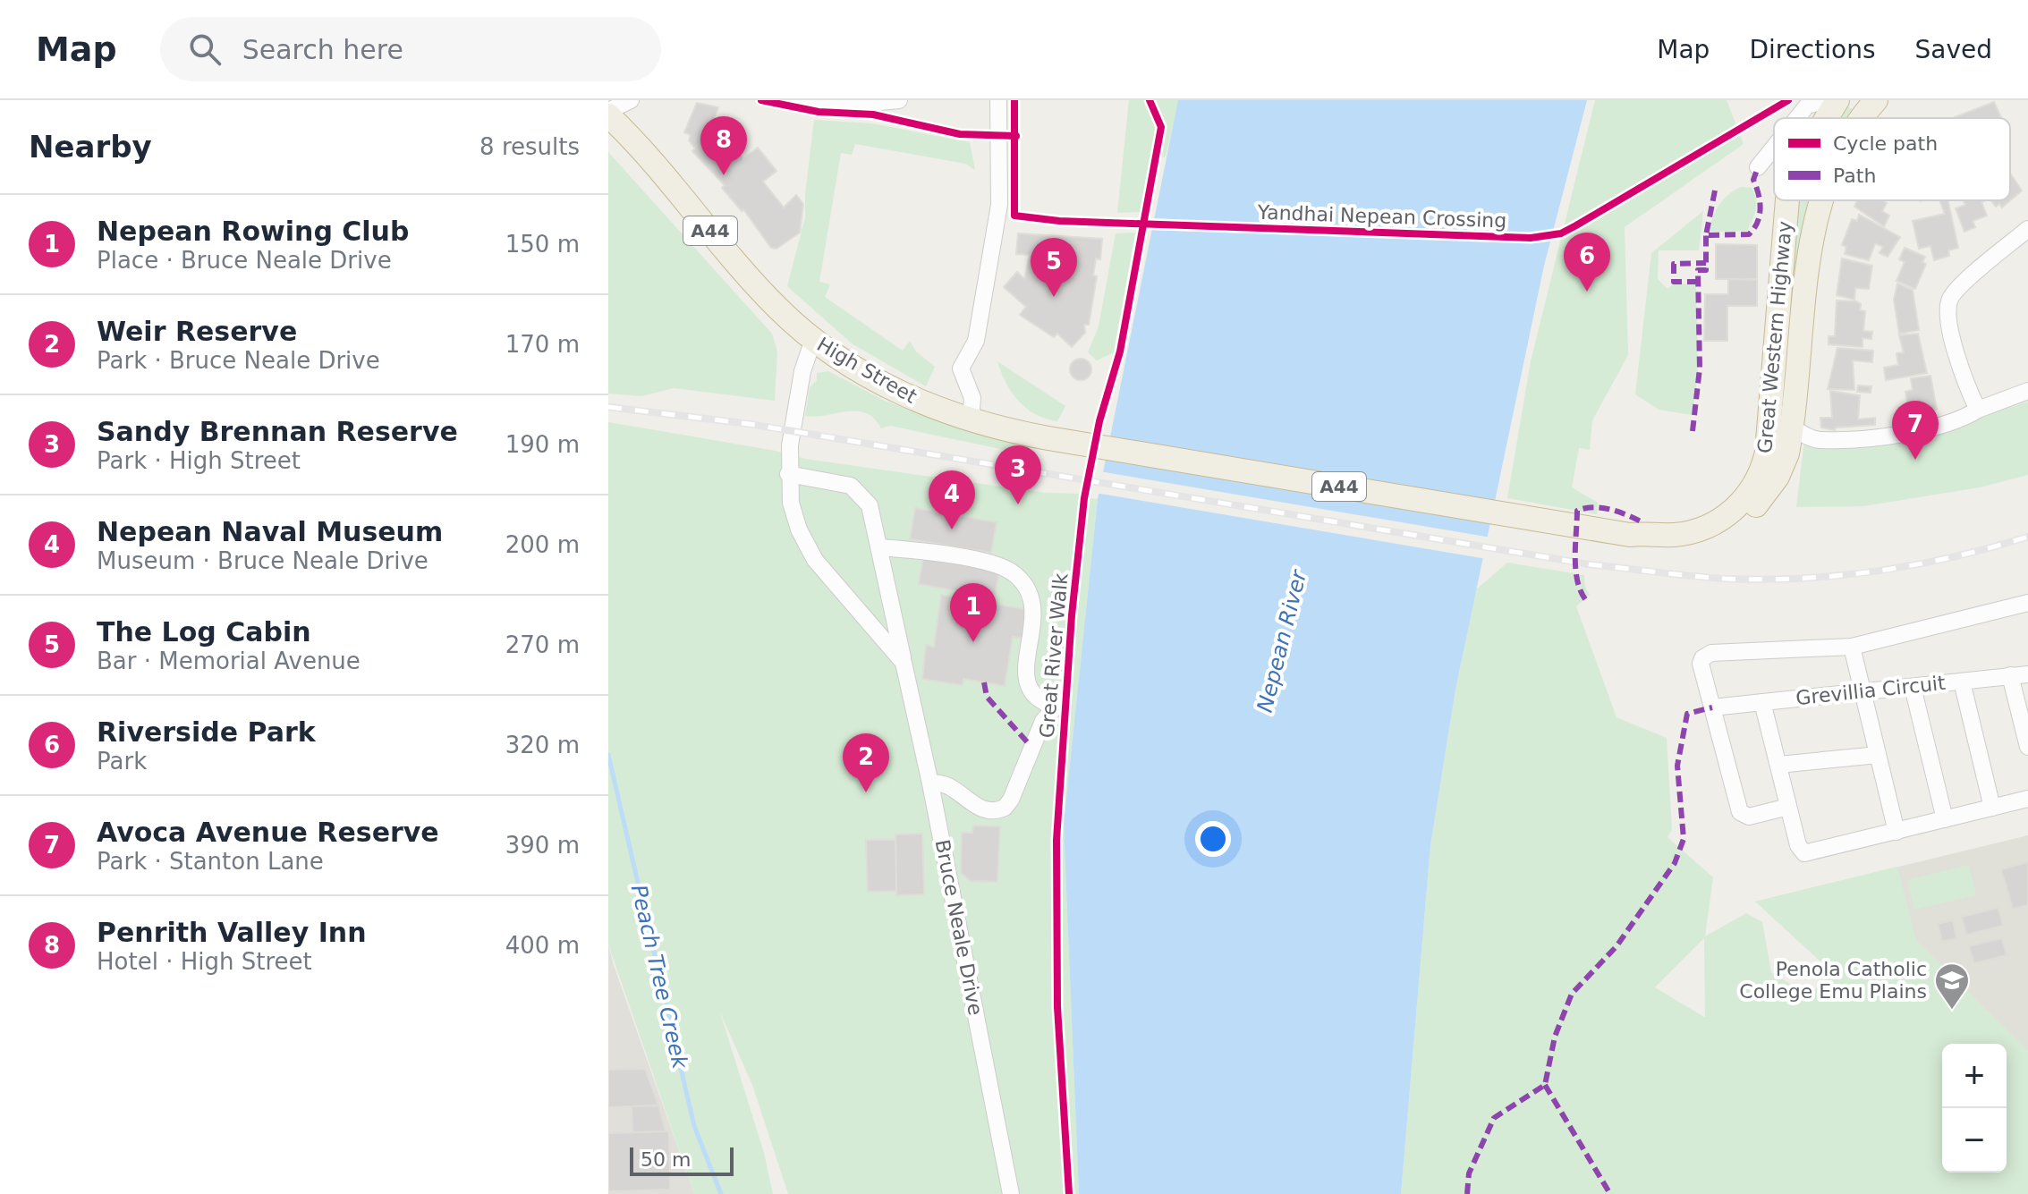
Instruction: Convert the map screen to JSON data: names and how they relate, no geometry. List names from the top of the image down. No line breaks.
{"streets":{"highway":["A44","Great Western Highway","High Street"],"street":["Grevillia Circuit","Bruce Neale Drive"],"cycle path":["Yandhai Nepean Crossing","Great River Walk"]},"crossings":[["Great Western Highway","High Street"],["High Street","Bruce Neale Drive"]],"water":["Nepean River","Peach Tree Creek"],"places":{"school or university":["Penola Catholic College Emu Plains"]},"legend":["Cycle path","Path"],"scale_bar":"50 m","page":{"header":"Map","search":"Search here","nav":["Map","Directions","Saved"],"heading":["Nearby","8 results"],"pins":["8","6","5","7","3","4","1","2"],"list":[{"mark":"1","name":"Nepean Rowing Club","note":"Place · Bruce Neale Drive","value":"150 m"},{"mark":"2","name":"Weir Reserve","note":"Park · Bruce Neale Drive","value":"170 m"},{"mark":"3","name":"Sandy Brennan Reserve","note":"Park · High Street","value":"190 m"},{"mark":"4","name":"Nepean Naval Museum","note":"Museum · Bruce Neale Drive","value":"200 m"},{"mark":"5","name":"The Log Cabin","note":"Bar · Memorial Avenue","value":"270 m"},{"mark":"6","name":"Riverside Park","note":"Park","value":"320 m"},{"mark":"7","name":"Avoca Avenue Reserve","note":"Park · Stanton Lane","value":"390 m"},{"mark":"8","name":"Penrith Valley Inn","note":"Hotel · High Street","value":"400 m"}],"map_buttons":["+","−"],"scale":"50 m"}}
